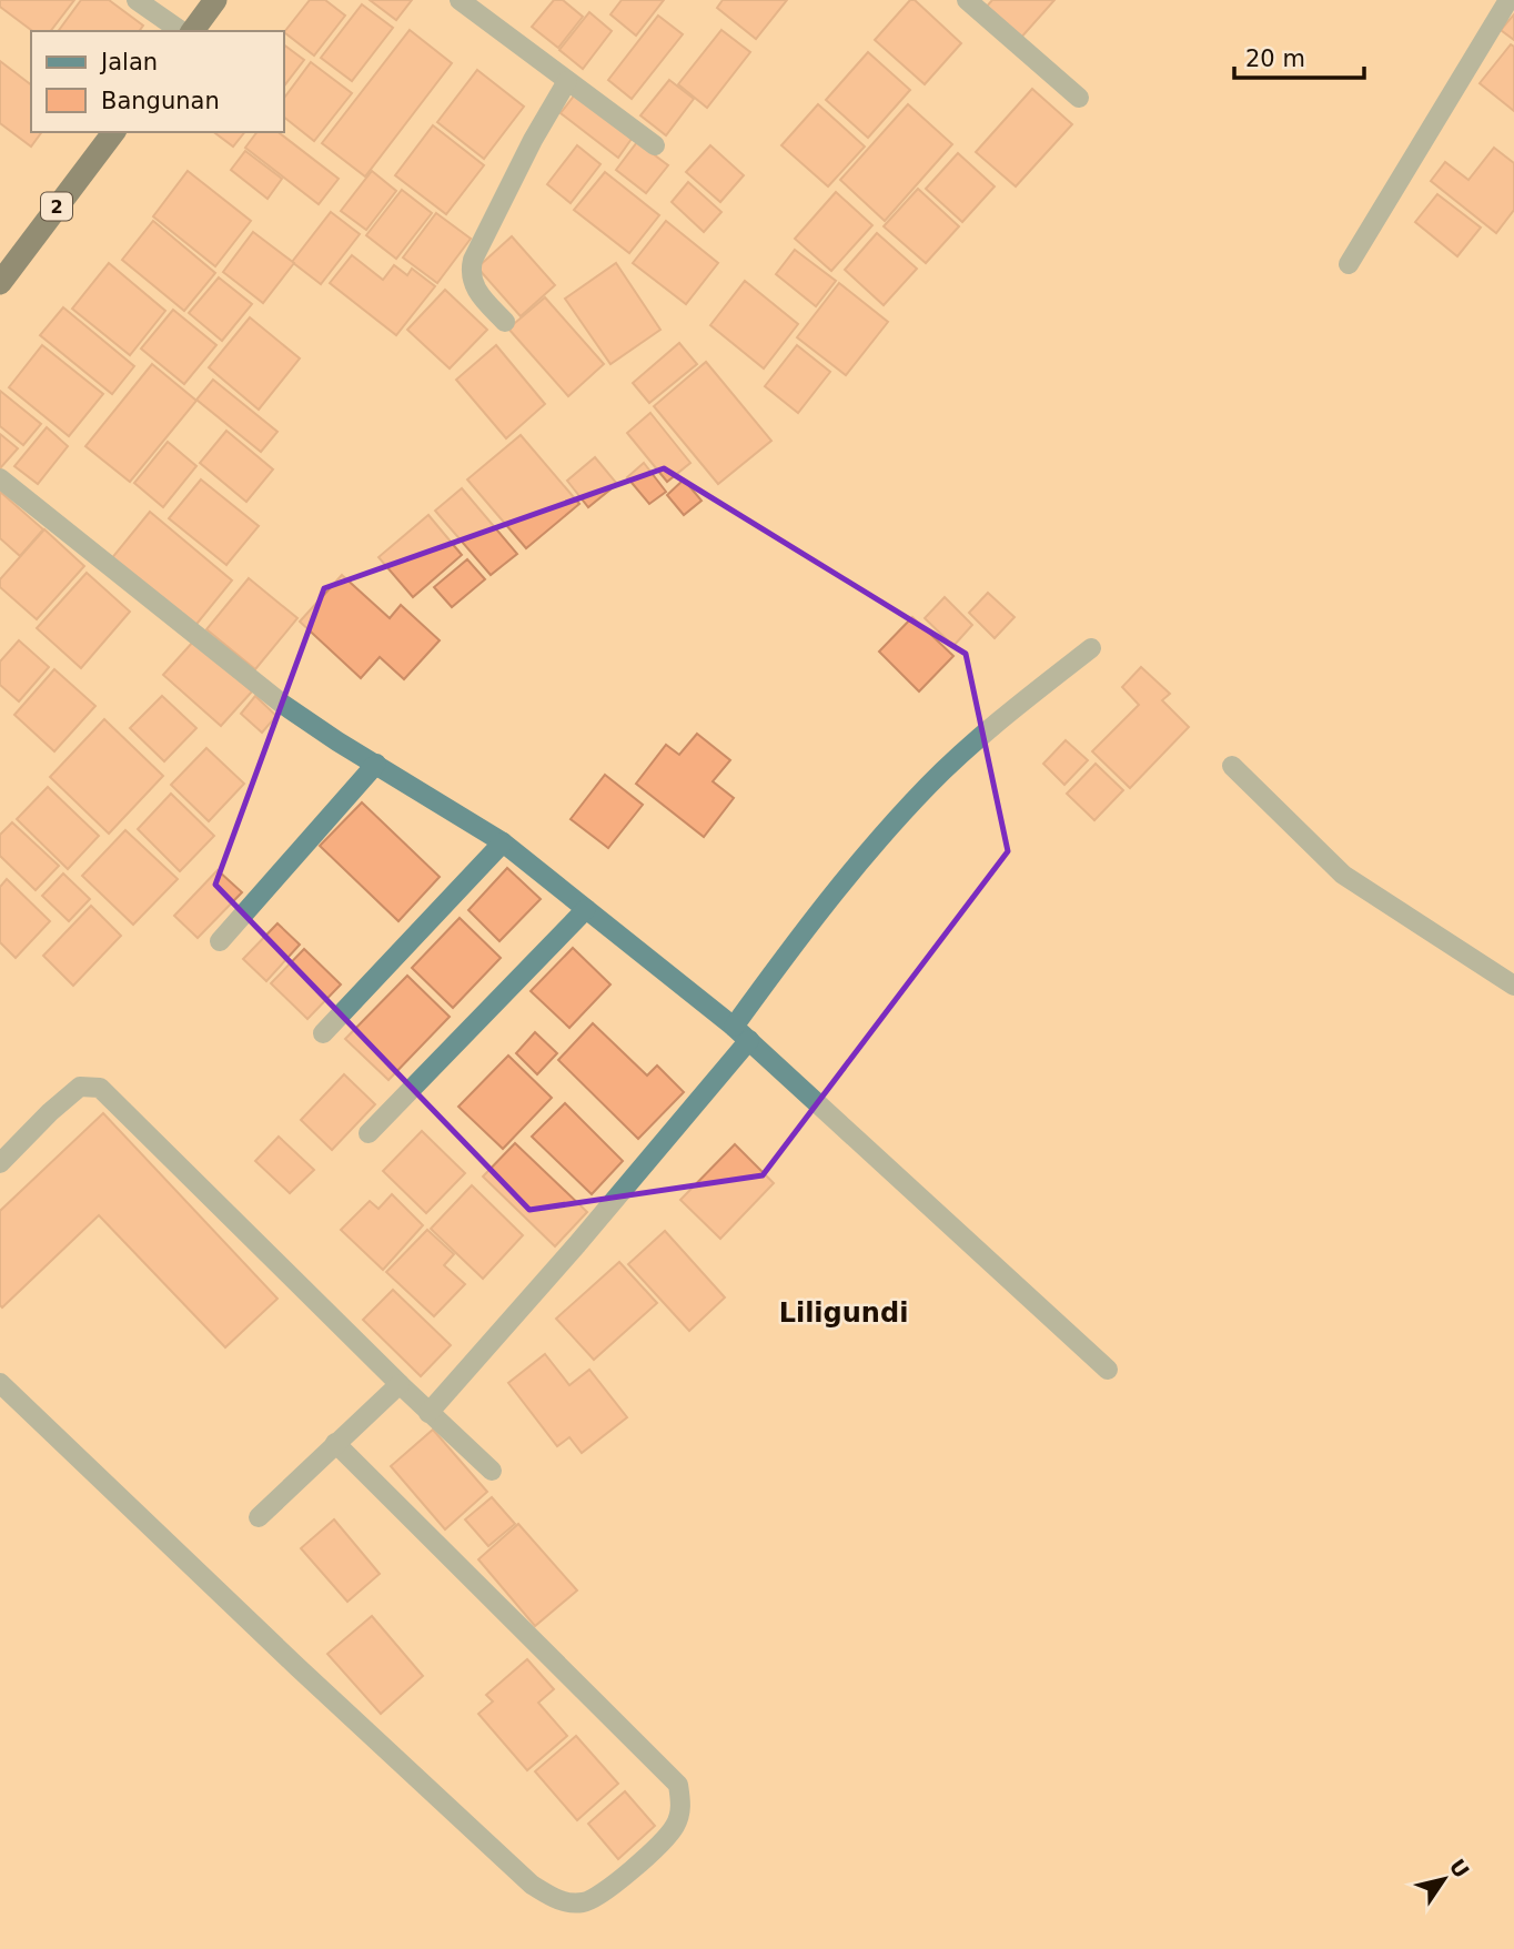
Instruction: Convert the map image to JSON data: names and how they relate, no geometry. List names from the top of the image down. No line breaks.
{"streets":{"highway":["2"]},"districts":["Liligundi"],"legend":["Jalan","Bangunan"],"scale_bar":"20 m","north":"top right"}
